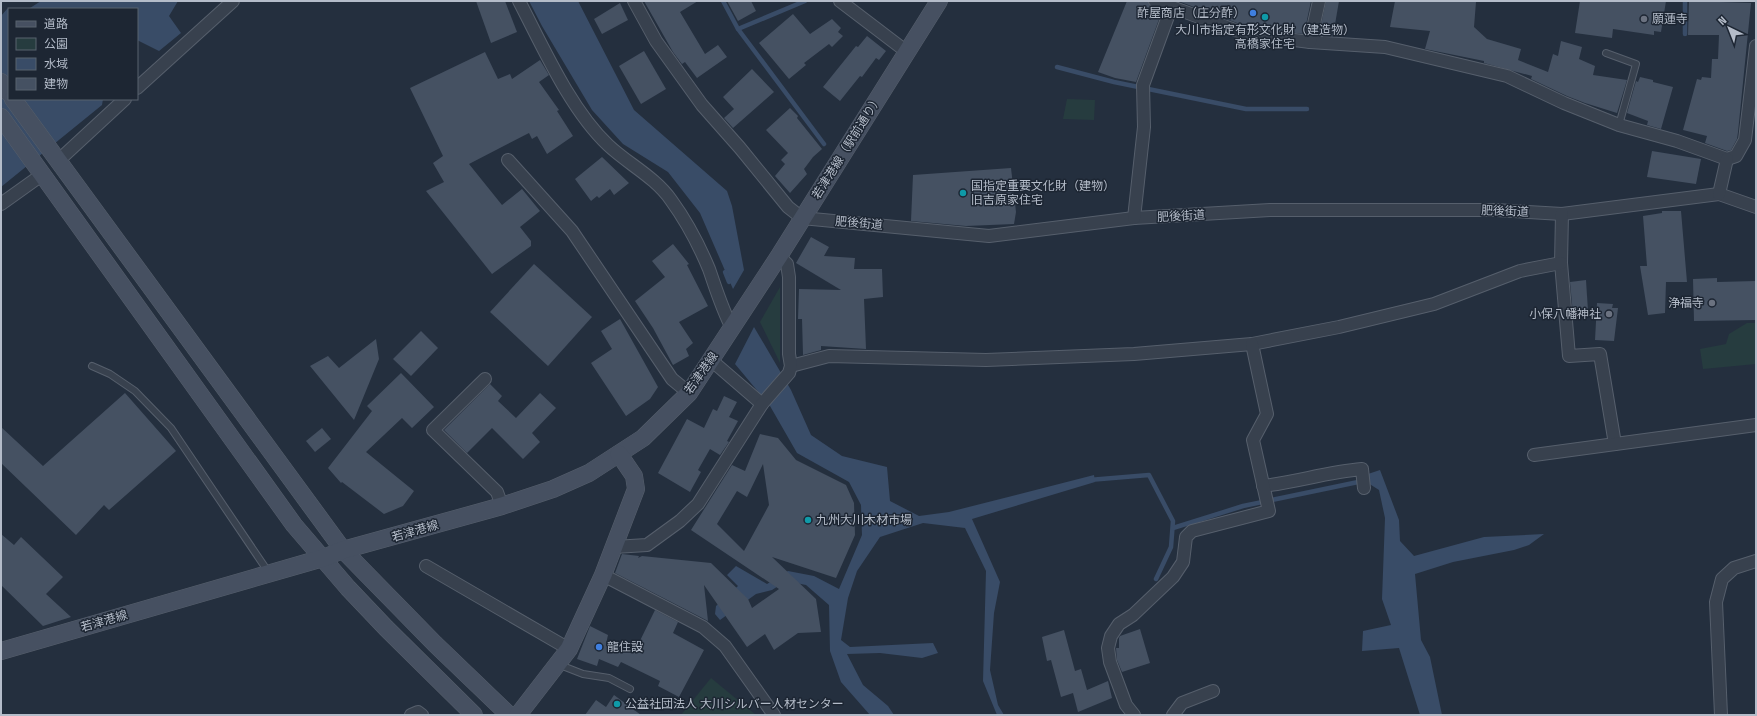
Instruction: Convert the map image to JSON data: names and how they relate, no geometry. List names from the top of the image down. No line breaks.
{"streets":{"street":["若津港線（駅前通り）","肥後街道","若津港線"]},"crossings":[["若津港線（駅前通り）","肥後街道"],["若津港線（駅前通り）","若津港線"]],"places":["酢屋商店（庄分酢）","大川市指定有形文化財（建造物） 高橋家住宅","願蓮寺","国指定重要文化財（建物） 旧吉原家住宅","浄福寺","小保八幡神社","九州大川木材市場","龍住設","公益社団法人 大川シルバー人材センター"],"legend":["道路","公園","水域","建物"],"north":"top left"}
